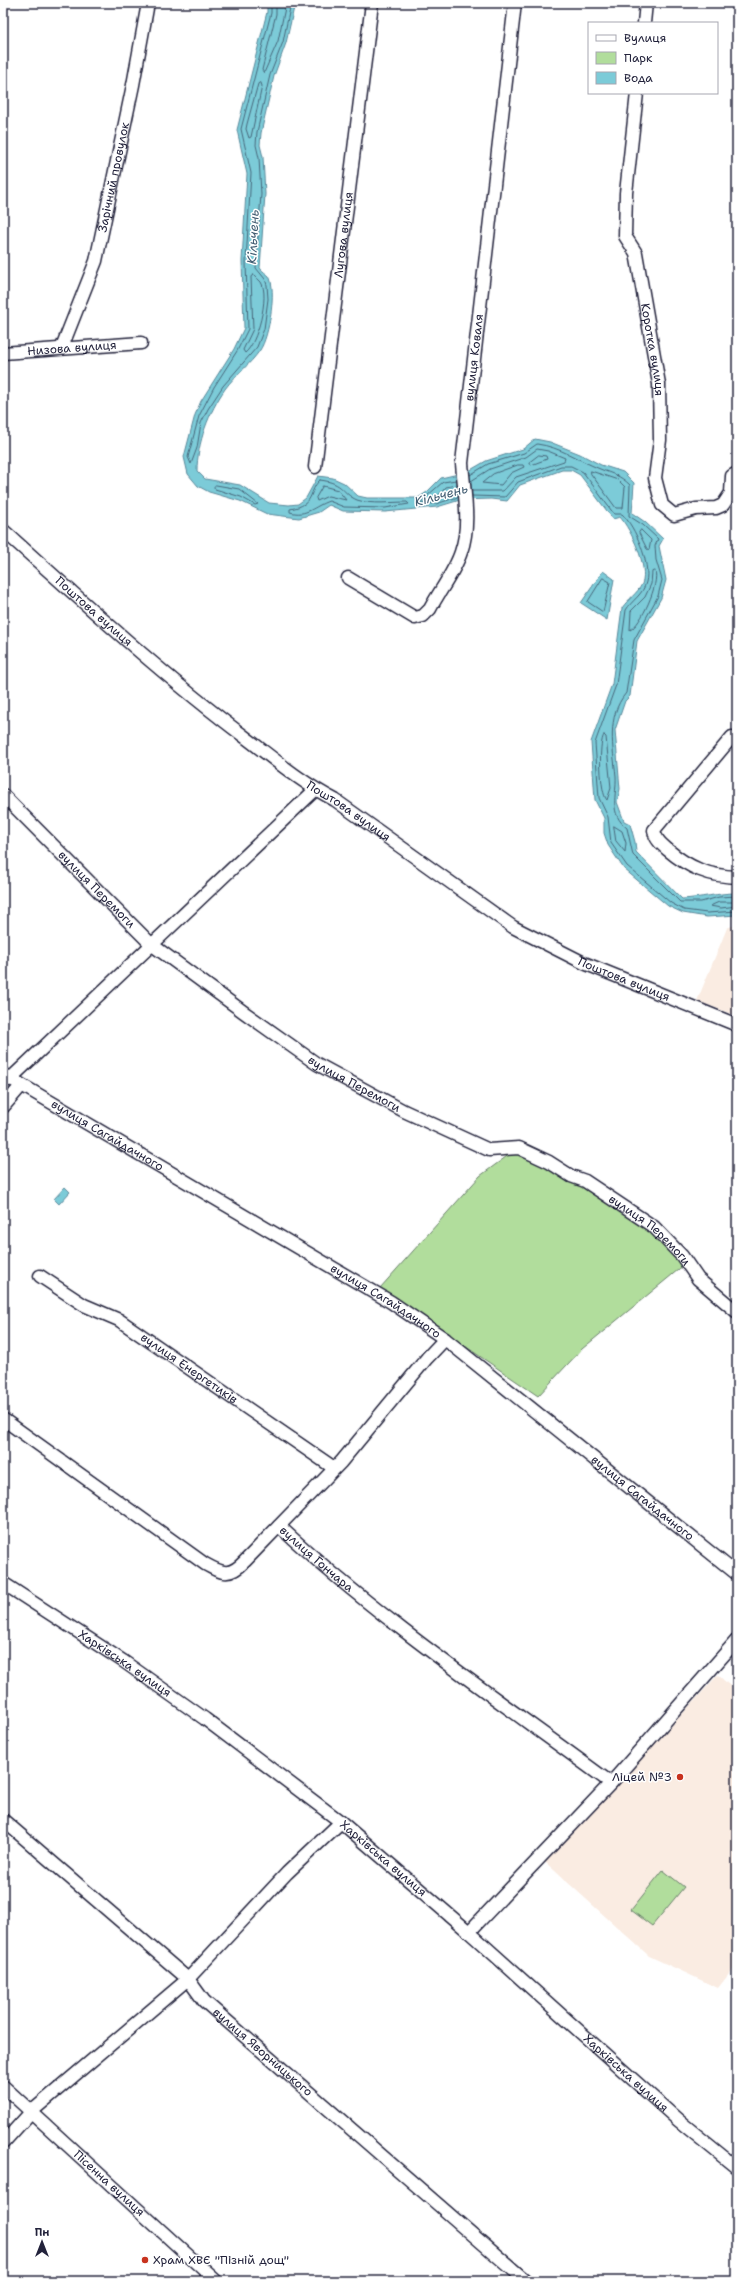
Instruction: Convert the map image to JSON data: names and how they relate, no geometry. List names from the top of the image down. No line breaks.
{"streets":{"street":["Зарічний провулок","Лугова вулиця","Низова вулиця","Коротка вулиця","вулиця Коваля","Поштова вулиця","вулиця Перемоги","вулиця Сагайдачного","вулиця Енергетиків","вулиця Гончара","Харківська вулиця","вулиця Яворницького","Пісенна вулиця"]},"crossings":[["Зарічний провулок","Низова вулиця"]],"water":["Кільчень"],"places":["Ліцей №3","Храм ХВЄ \"Пізній дощ\""],"legend":["Вулиця","Парк","Вода"],"north":"top"}
